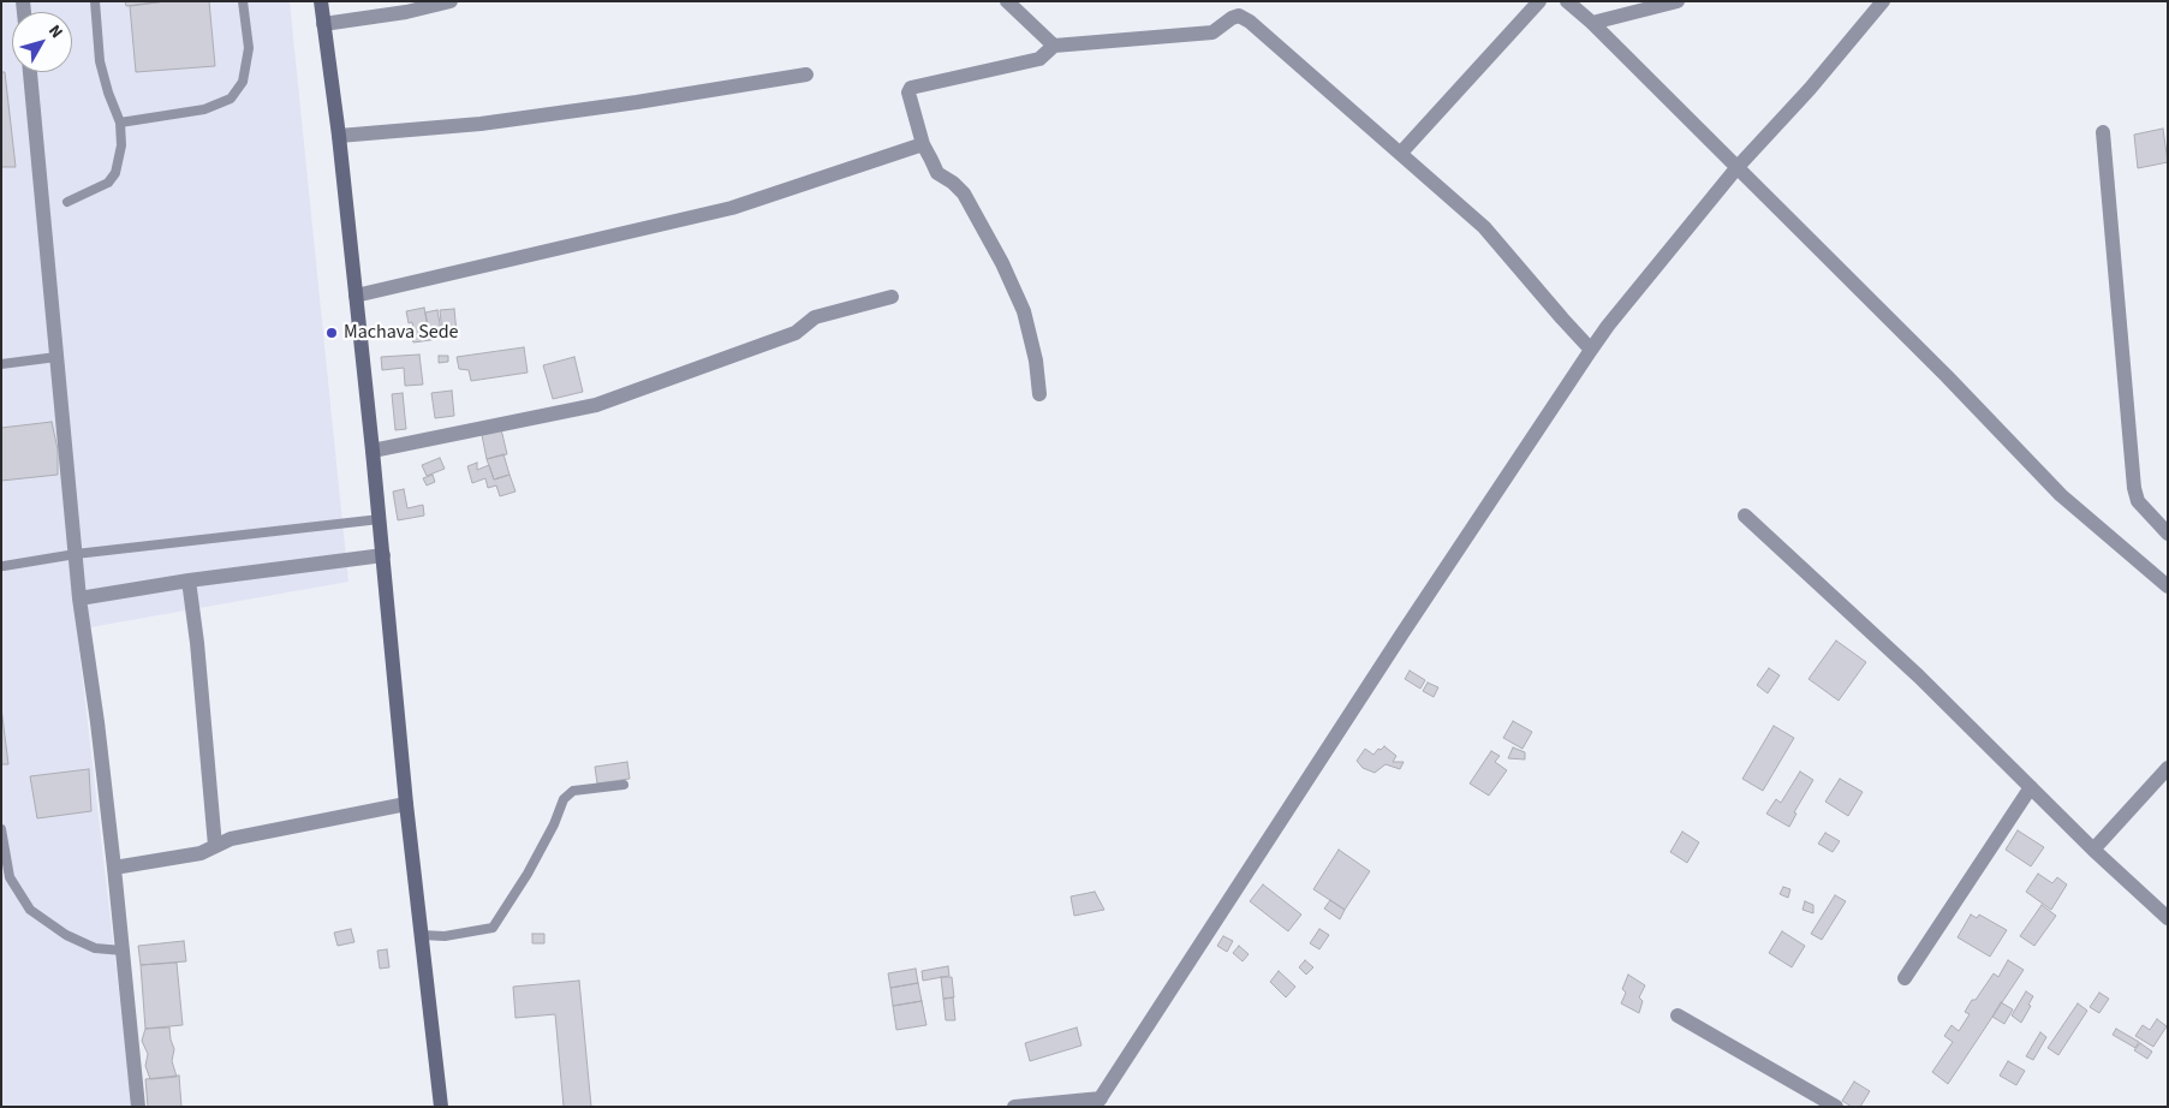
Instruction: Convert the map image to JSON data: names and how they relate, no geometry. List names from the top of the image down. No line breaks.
{"places":["Machava Sede"],"north":"top right"}
